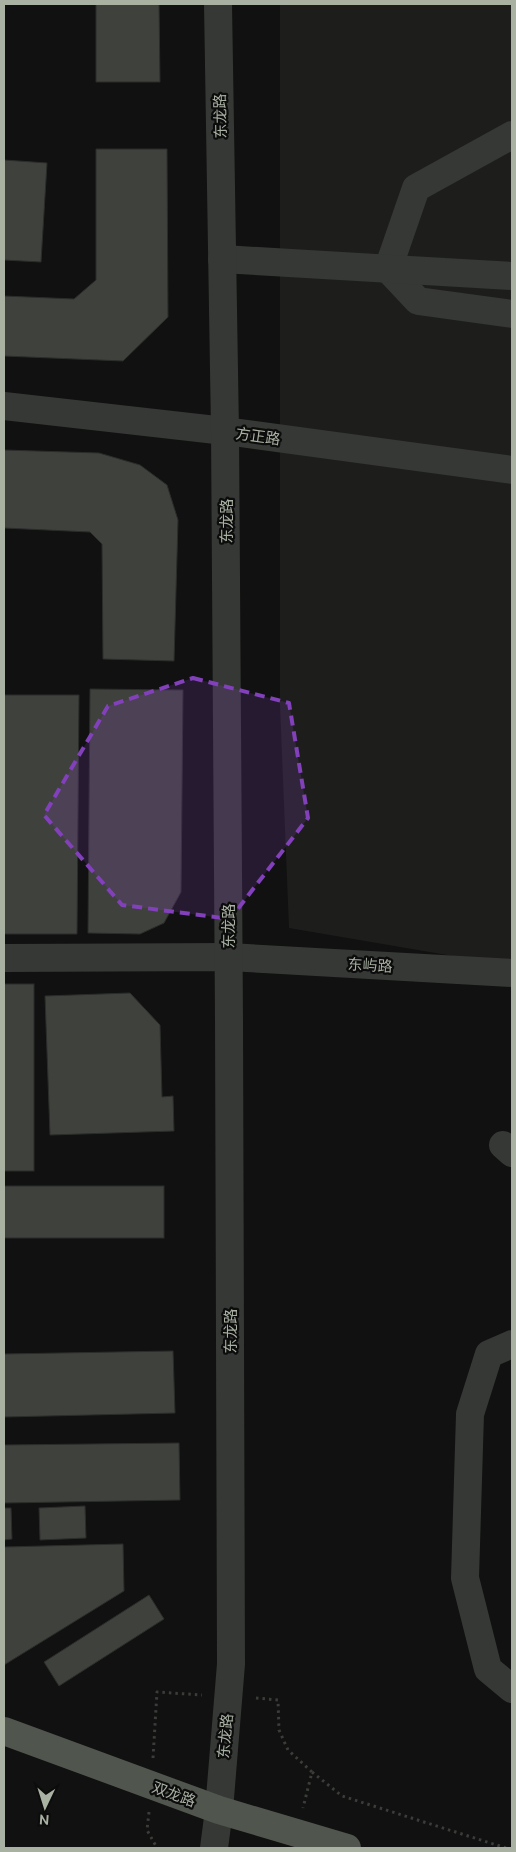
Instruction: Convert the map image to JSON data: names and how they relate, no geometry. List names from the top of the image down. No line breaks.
{"streets":{"main road":["双龙路"],"street":["东龙路","方正路","东屿路"]},"crossings":[["东龙路","方正路"],["东龙路","东屿路"],["东龙路","双龙路"]],"north":"bottom"}
